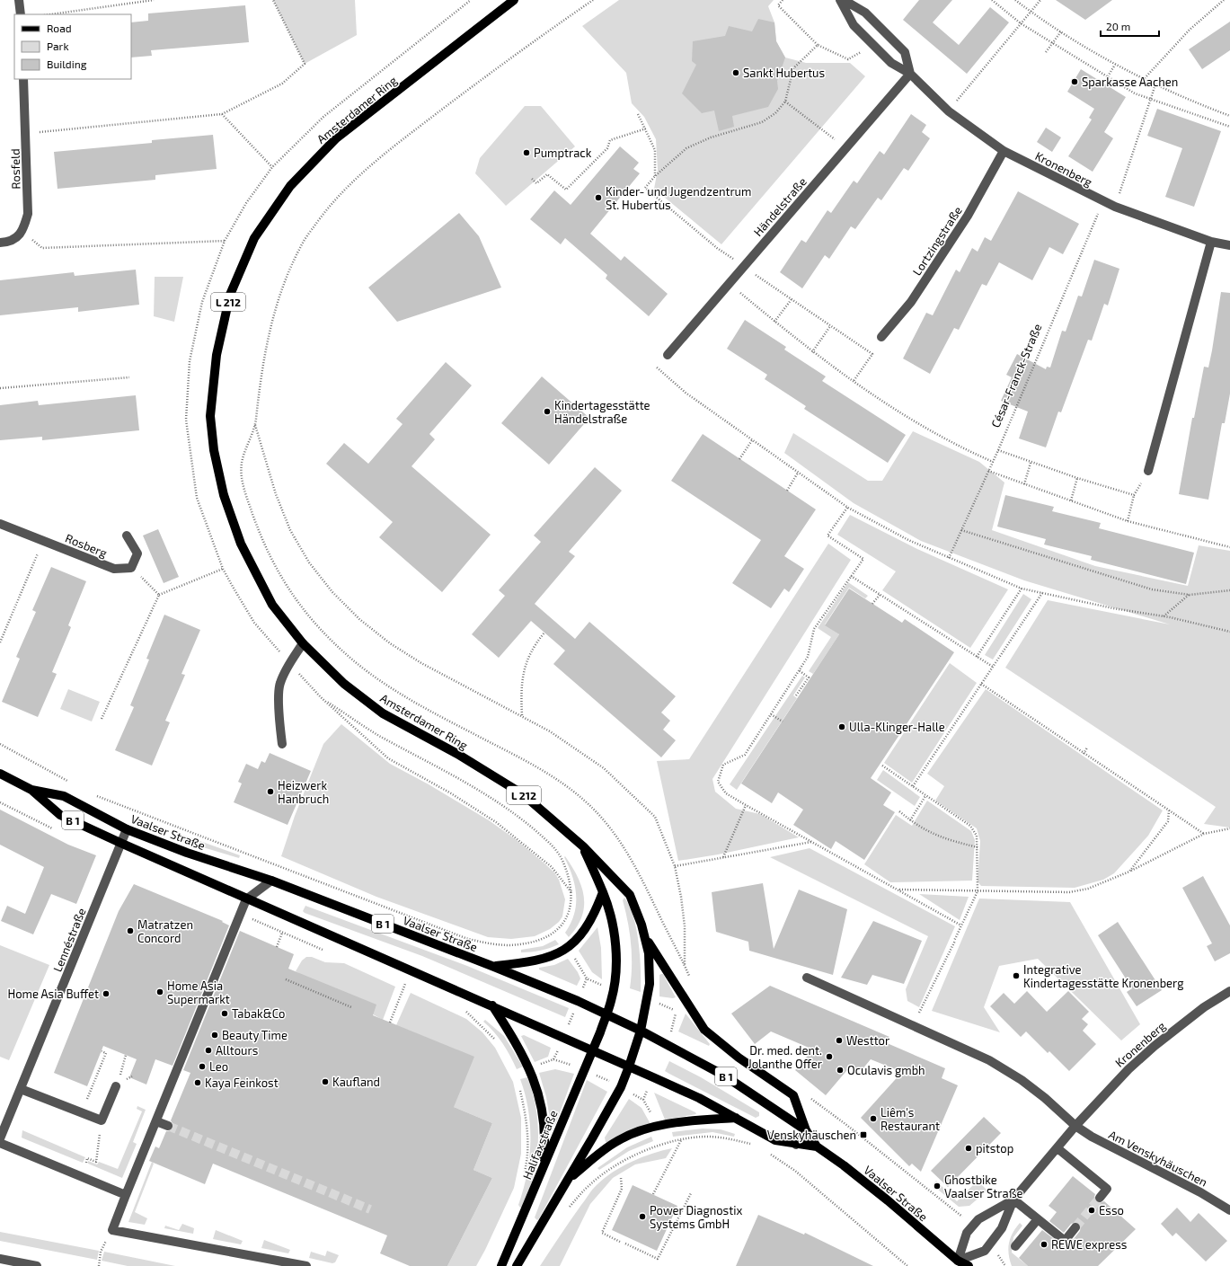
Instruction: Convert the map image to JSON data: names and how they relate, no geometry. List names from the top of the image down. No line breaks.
{"streets":{"main road":["Amsterdamer Ring","L 212","B 1","Vaalser Straße","Halifaxstraße"],"street":["Rosfeld","Kronenberg","Händelstraße","Lortzingstraße","Rosberg","Lennéstraße","Am Venskyhäuschen"],"path":["César-Franck-Straße"]},"crossings":[["Amsterdamer Ring","Vaalser Straße"],["Amsterdamer Ring","Halifaxstraße"],["Kronenberg","Händelstraße"],["Kronenberg","Lortzingstraße"],["Kronenberg","César-Franck-Straße"],["Kronenberg","Vaalser Straße"],["Kronenberg","Am Venskyhäuschen"],["Vaalser Straße","Lennéstraße"],["Vaalser Straße","Halifaxstraße"]],"places":{"other":["Sankt Hubertus","Sparkasse Aachen","Pumptrack","Kinder- und Jugendzentrum St. Hubertus","Kindertagesstätte Händelstraße","Ulla-Klinger-Halle","Heizwerk Hanbruch","Matratzen Concord","Integrative Kindertagesstätte Kronenberg","Home Asia Supermarkt","Home Asia Buffet","Tabak&Co","Beauty Time","Westtor","Alltours","Dr. med. dent. Jolanthe Offer","Leo","Oculavis gmbh","Kaufland","Kaya Feinkost","Liêm's Restaurant","pitstop","Ghostbike Vaalser Straße","Esso","Power Diagnostix Systems GmbH","REWE express"],"transit":["Venskyhäuschen"]},"legend":["Road","Park","Building"],"scale_bar":"20 m"}
